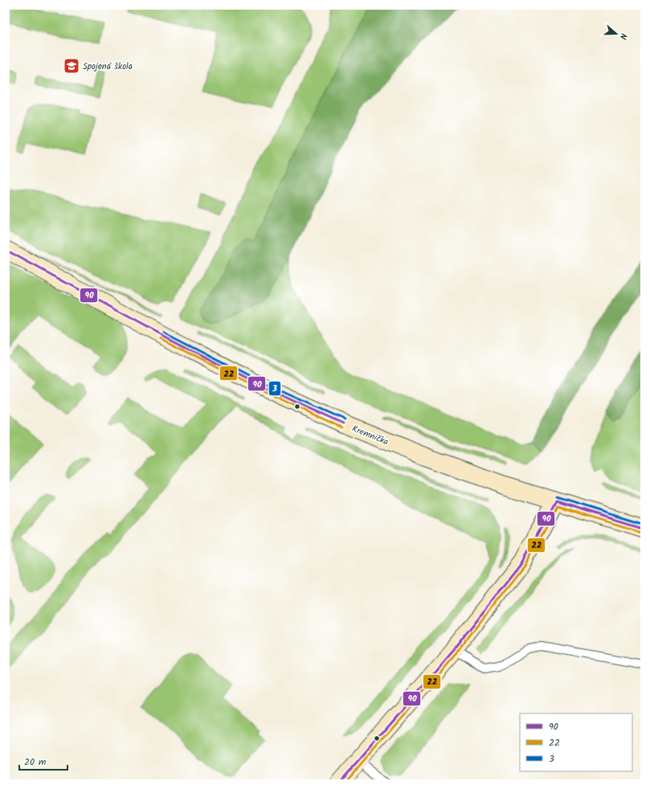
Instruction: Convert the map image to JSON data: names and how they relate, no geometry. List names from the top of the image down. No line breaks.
{"streets":{"main road":["Kremnička"]},"places":{"school or university":["Spojená škola"]},"lines":["transit line 90","transit line 3","transit line 22"],"legend":["90","22","3"],"scale_bar":"20 m","north":"right"}
